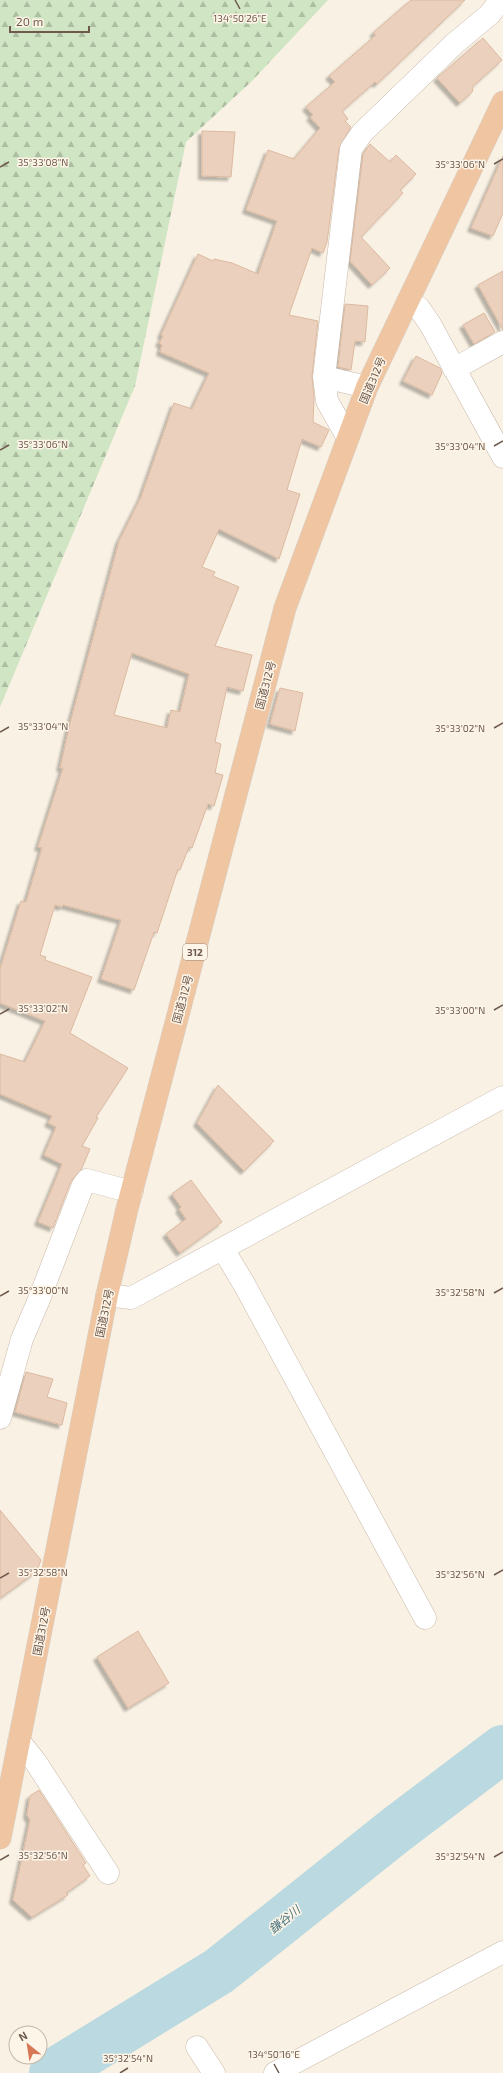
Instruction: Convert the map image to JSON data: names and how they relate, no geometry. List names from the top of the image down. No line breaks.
{"streets":{"highway":["国道312号","312"]},"water":["鎌谷川"],"scale_bar":"20 m","north":"top left","coordinates":["134°50'26\"E","35°33'08\"N","35°33'06\"N","35°33'04\"N","35°33'02\"N","35°33'00\"N","35°32'58\"N","35°32'56\"N","35°32'54\"N","134°50'16\"E"]}
